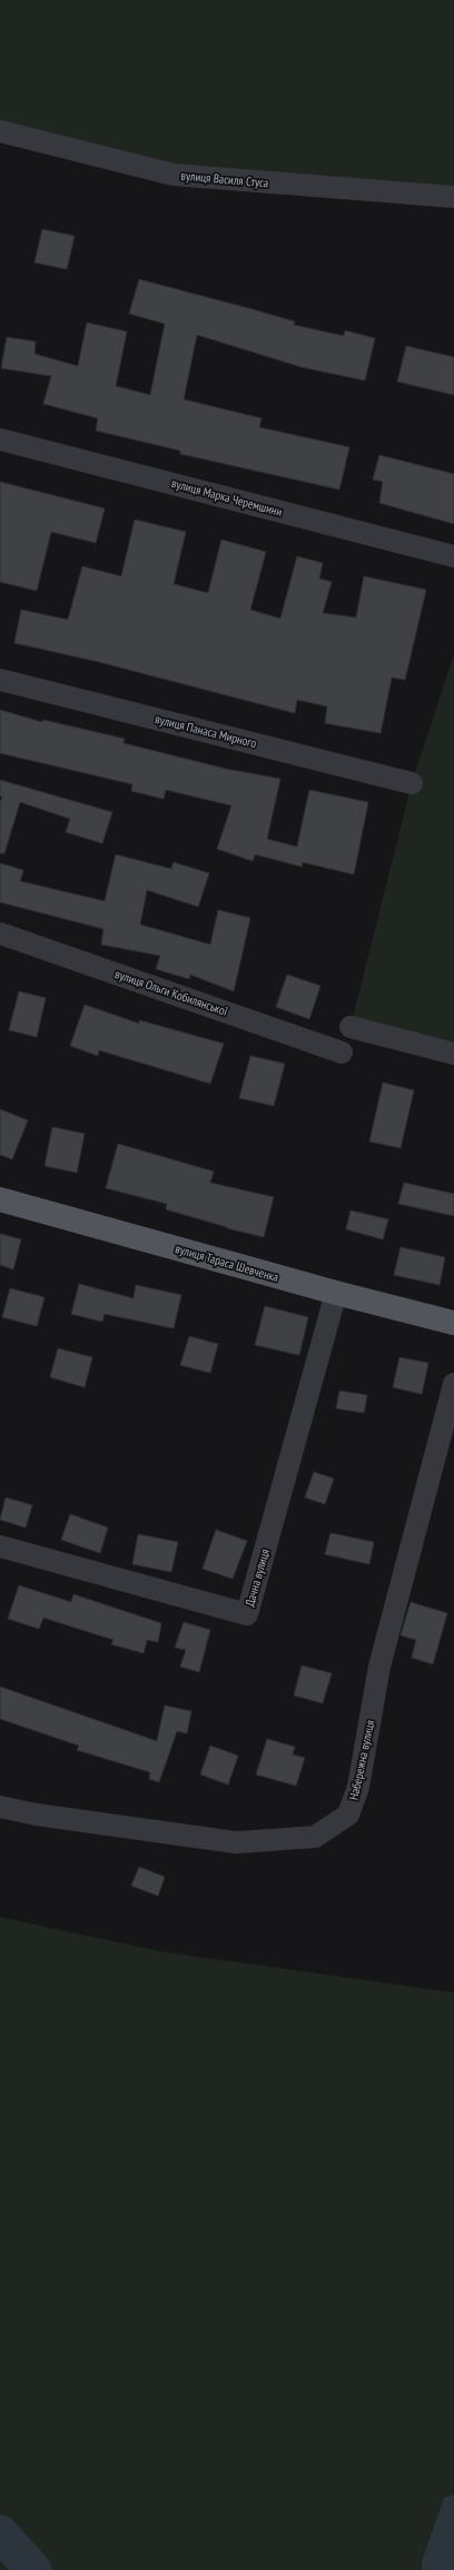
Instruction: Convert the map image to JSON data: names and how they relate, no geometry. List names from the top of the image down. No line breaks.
{"streets":{"main road":["вулиця Тараса Шевченка"],"street":["вулиця Василя Стуса","вулиця Марка Черемшини","вулиця Панаса Мирного","вулиця Ольги Кобилянської","Дачна вулиця","Набережна вулиця"]},"crossings":[["вулиця Тараса Шевченка","Дачна вулиця"]]}
